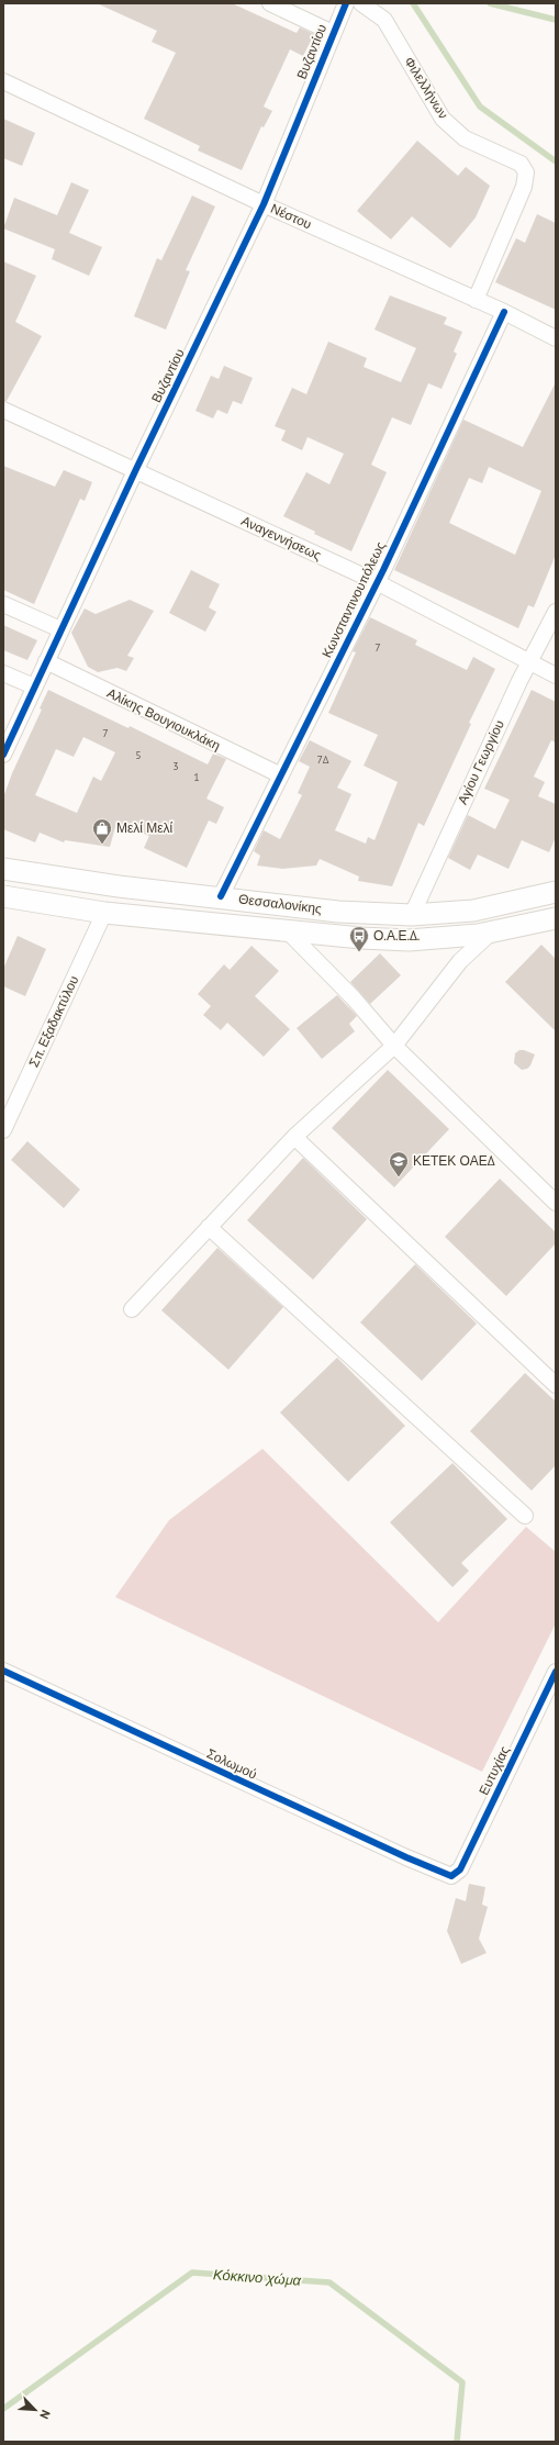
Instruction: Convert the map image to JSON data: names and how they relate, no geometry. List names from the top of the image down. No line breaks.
{"streets":{"main road":["Θεσσαλονίκης"],"street":["Βυζαντίου","Φιλελλήνων","Νέστου","Αναγεννήσεως","Κωνσταντινουπόλεως","Αλίκης Βουγιουκλάκη","Αγίου Γεωργίου","Σπ. Εξαδακτύλου","Σολωμού","Ευτυχίας"]},"crossings":[["Βυζαντίου","Νέστου"],["Βυζαντίου","Αναγεννήσεως"],["Βυζαντίου","Αλίκης Βουγιουκλάκη"],["Φιλελλήνων","Νέστου"],["Νέστου","Κωνσταντινουπόλεως"],["Αναγεννήσεως","Κωνσταντινουπόλεως"],["Αναγεννήσεως","Αγίου Γεωργίου"],["Κωνσταντινουπόλεως","Αλίκης Βουγιουκλάκη"],["Κωνσταντινουπόλεως","Θεσσαλονίκης"],["Αγίου Γεωργίου","Θεσσαλονίκης"],["Θεσσαλονίκης","Σπ. Εξαδακτύλου"],["Σολωμού","Ευτυχίας"]],"water":["Κόκκινο χώμα"],"places":{"shop":["Μελί Μελί"],"bus stop":["Ο.Α.Ε.Δ."],"school or university":["ΚΕΤΕΚ ΟΑΕΔ"]},"house_numbers":["7","7","5","7Δ","3","1"],"north":"bottom right"}
